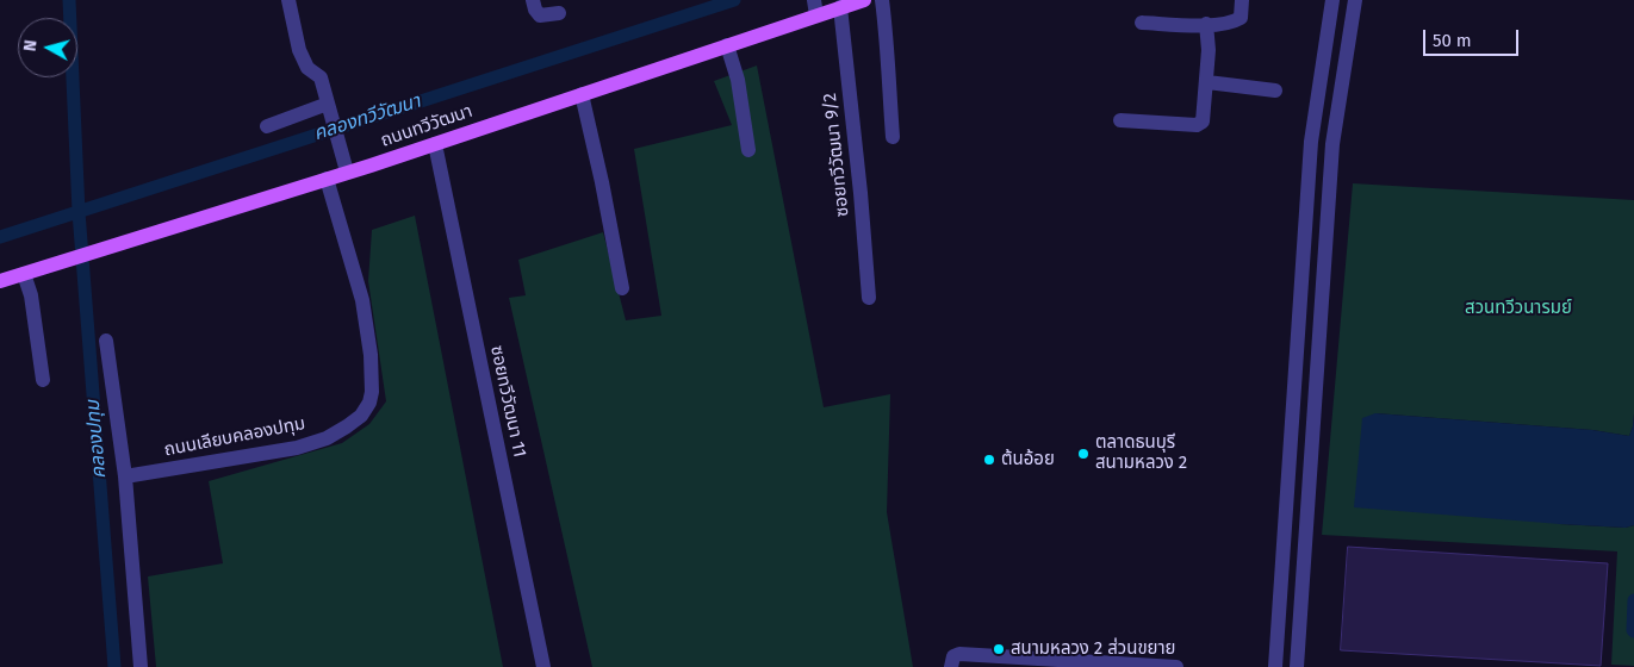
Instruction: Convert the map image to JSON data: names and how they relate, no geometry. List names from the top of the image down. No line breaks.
{"streets":{"main road":["ถนนทวีวัฒนา"],"street":["ซอยทวีวัฒนา 9/2","ซอยทวีวัฒนา 11","ถนนเลียบคลองปทุม"]},"crossings":[["ถนนทวีวัฒนา","ซอยทวีวัฒนา 9/2"],["ถนนทวีวัฒนา","ซอยทวีวัฒนา 11"],["ถนนทวีวัฒนา","ถนนเลียบคลองปทุม"]],"water":["คลองทวีวัฒนา","คลองปทุม"],"parks":["สวนทวีวนารมย์"],"places":["ตลาดธนบุรี สนามหลวง 2","ต้นอ้อย","สนามหลวง 2 ส่วนขยาย"],"scale_bar":"50 m","north":"left"}
